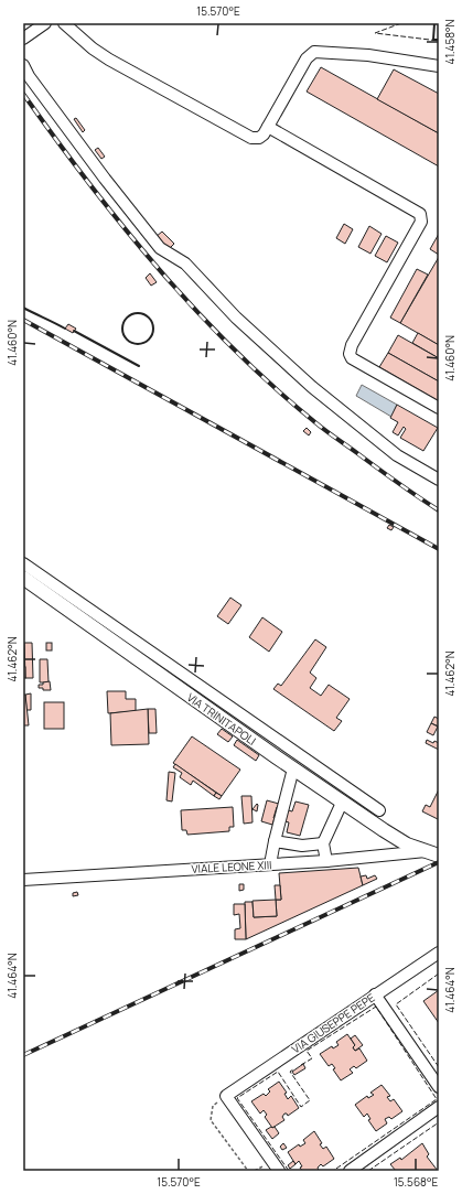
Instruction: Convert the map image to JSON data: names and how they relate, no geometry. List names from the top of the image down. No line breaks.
{"streets":{"main road":["VIA TRINITAPOLI","VIALE LEONE XIII"],"street":["VIA GIUSEPPE PEPE"]},"crossings":[["VIA TRINITAPOLI","VIALE LEONE XIII"]],"coordinates":["15.570°E","41.458°N","41.460°N","41.462°N","41.464°N","15.568°E"]}
